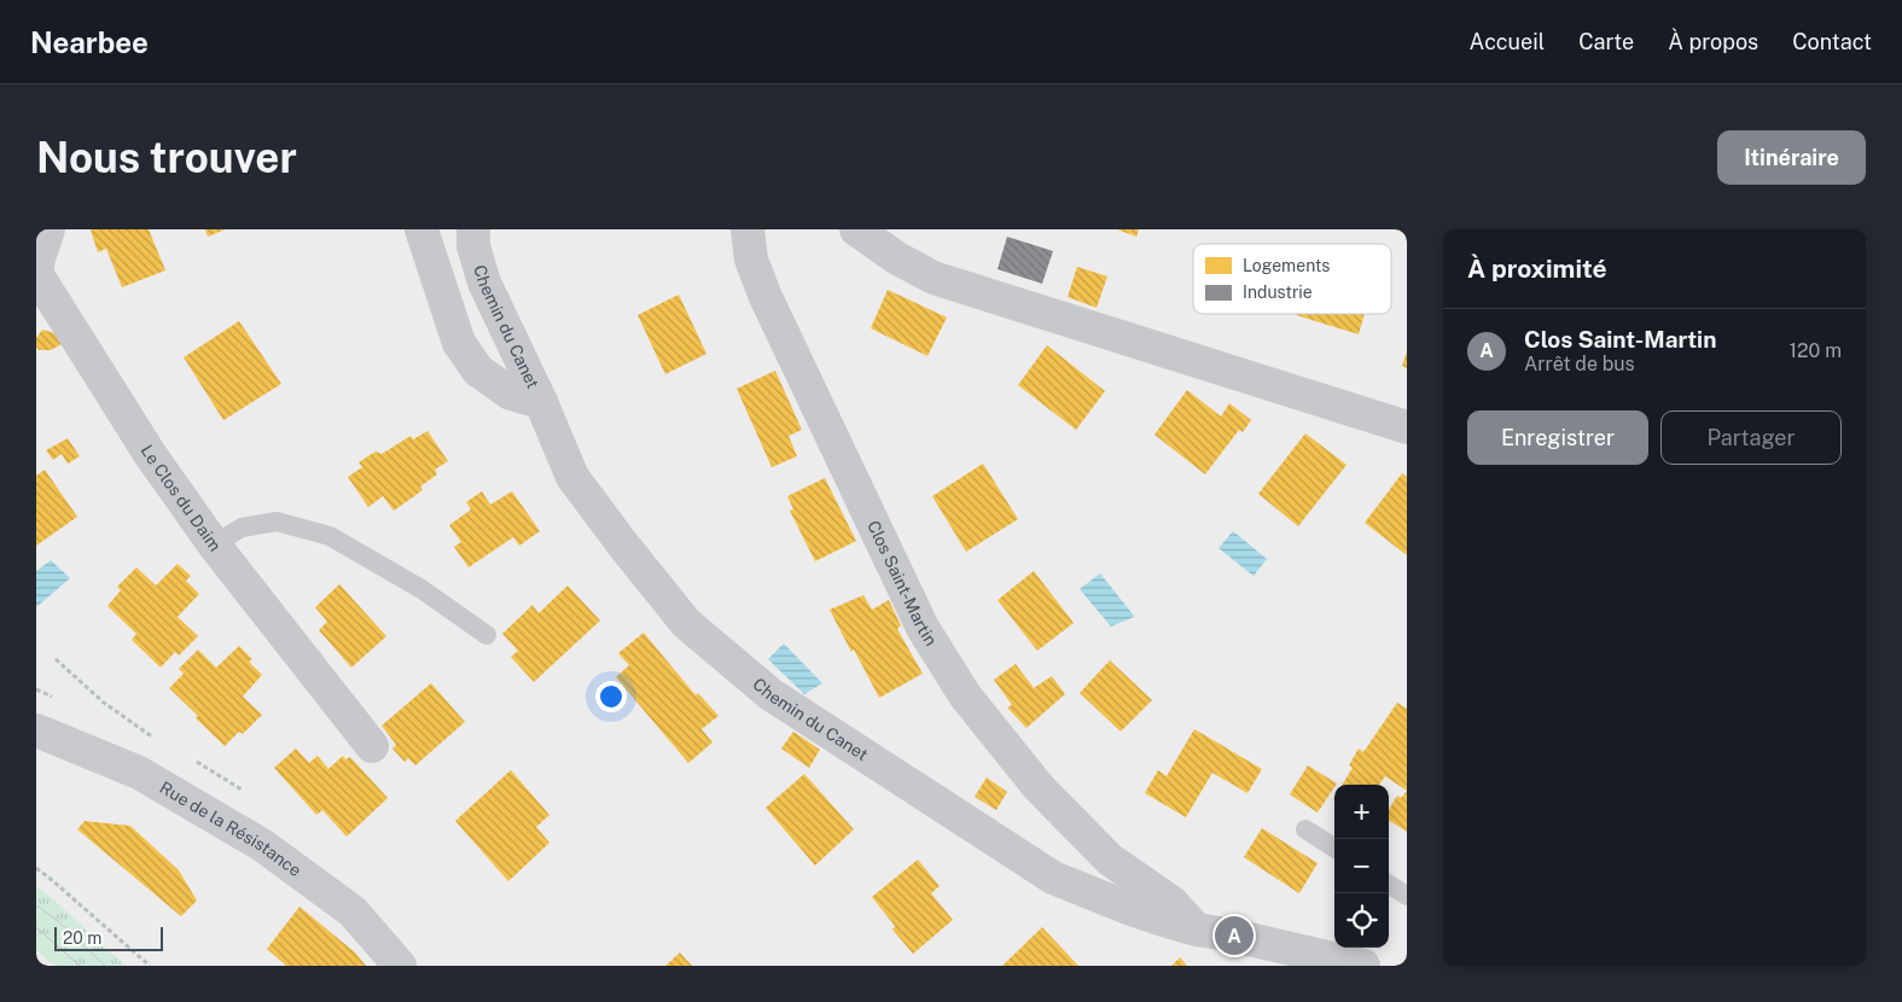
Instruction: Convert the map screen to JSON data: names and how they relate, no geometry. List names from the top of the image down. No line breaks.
{"streets":{"street":["Chemin du Canet","Le Clos du Daim","Clos Saint-Martin","Rue de la Résistance"]},"crossings":[["Chemin du Canet","Clos Saint-Martin"]],"legend":["Logements","Industrie"],"scale_bar":"20 m","page":{"header":"Nearbee","nav":["Accueil","Carte","À propos","Contact"],"buttons":["Itinéraire",["Enregistrer","Partager"]],"title":"Nous trouver","heading":"À proximité","list":[{"mark":"A","name":"Clos Saint-Martin","note":"Arrêt de bus","value":"120 m"}],"map_buttons":["+","−"],"pins":"A","scale":"20 m"}}
